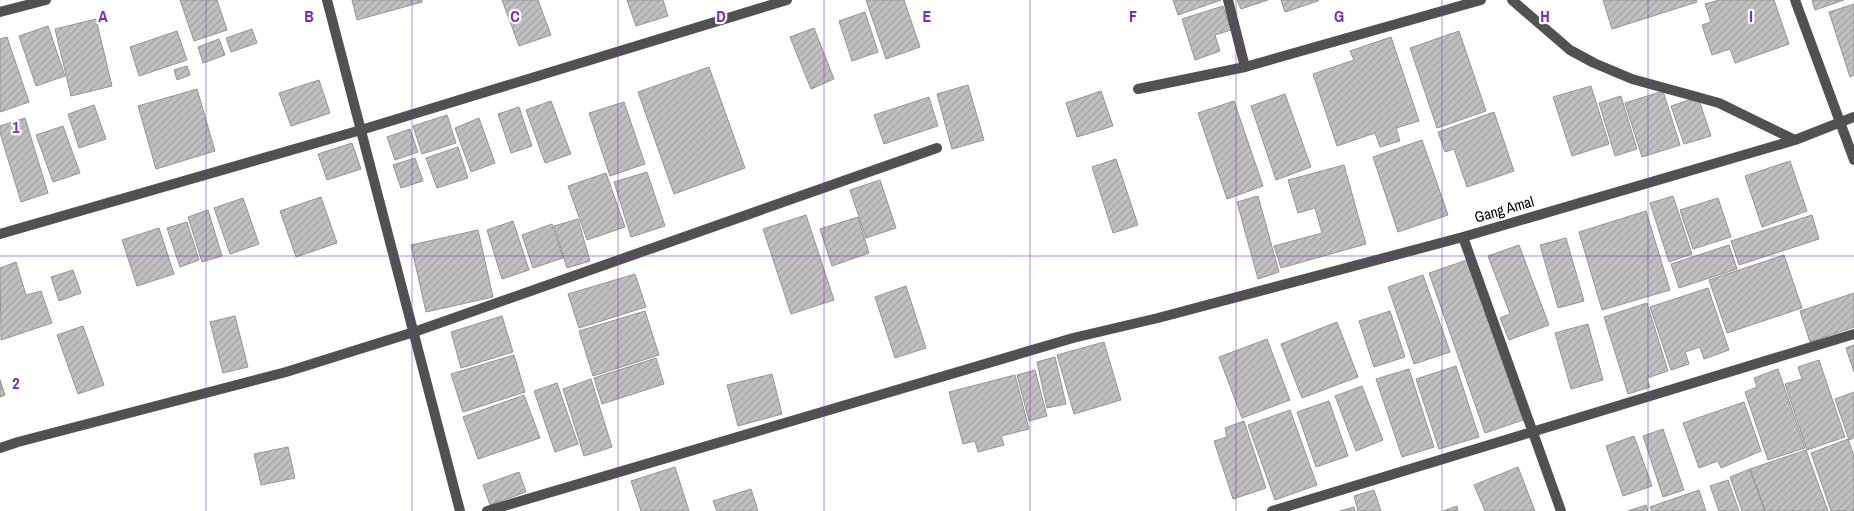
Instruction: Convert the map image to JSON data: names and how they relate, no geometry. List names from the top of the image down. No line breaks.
{"streets":{"street":["Gang Amal"]},"grid":{"columns":["A","B","C","D","E","F","G","H","I"],"rows":["1","2"]}}
